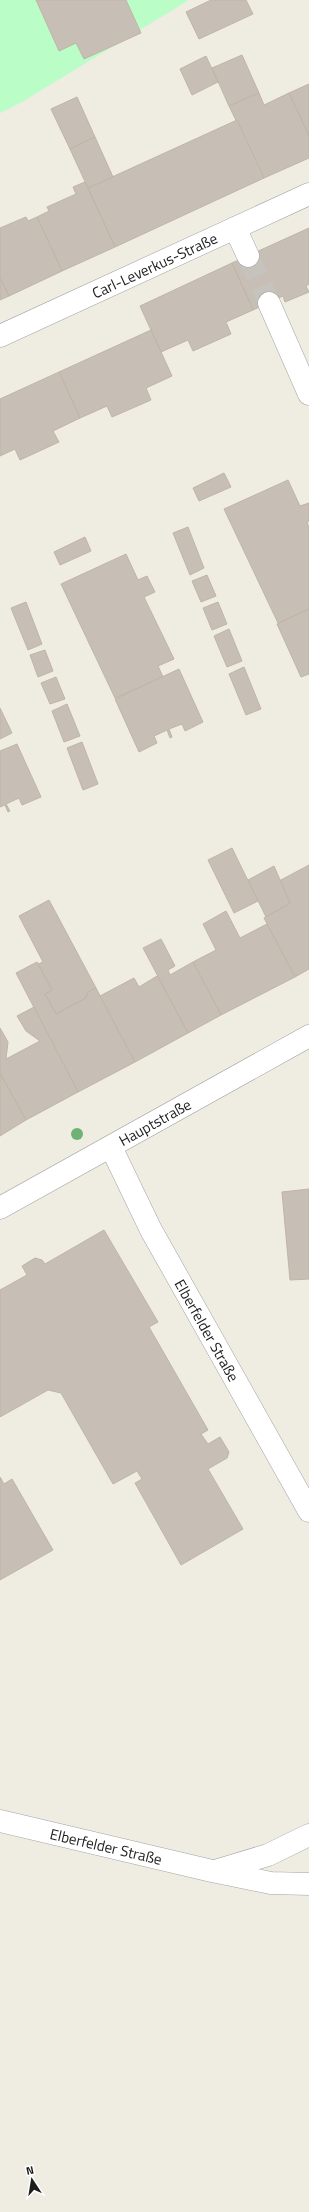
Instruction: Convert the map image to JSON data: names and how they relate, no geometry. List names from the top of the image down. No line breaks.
{"streets":{"street":["Carl-Leverkus-Straße","Hauptstraße","Elberfelder Straße"]},"crossings":[["Hauptstraße","Elberfelder Straße"]],"north":"top"}
